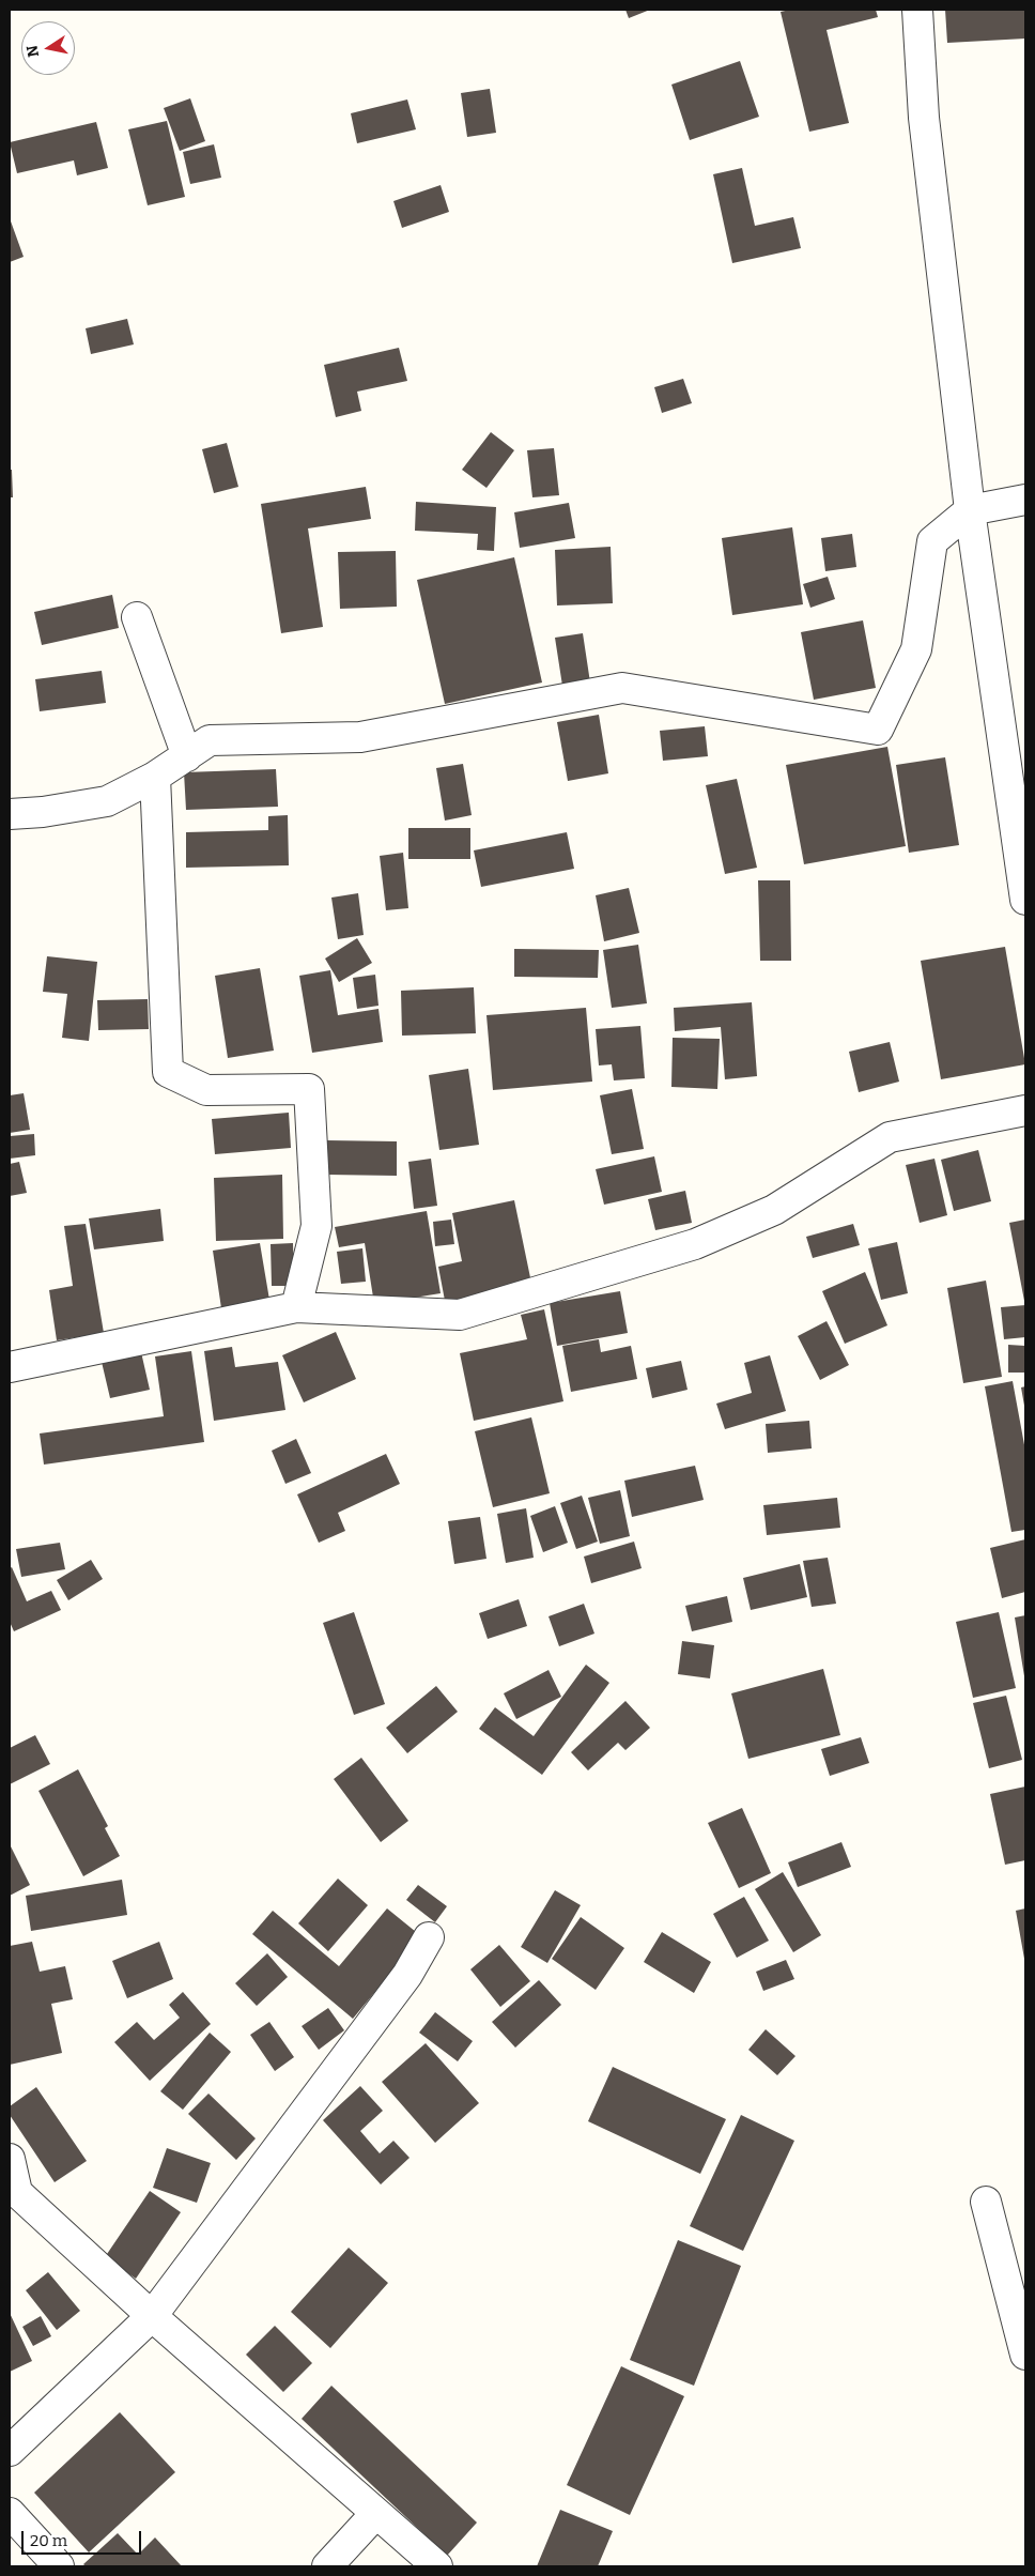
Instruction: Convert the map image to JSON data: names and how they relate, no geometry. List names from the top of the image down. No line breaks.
{"scale_bar":"20 m","north":"left"}
